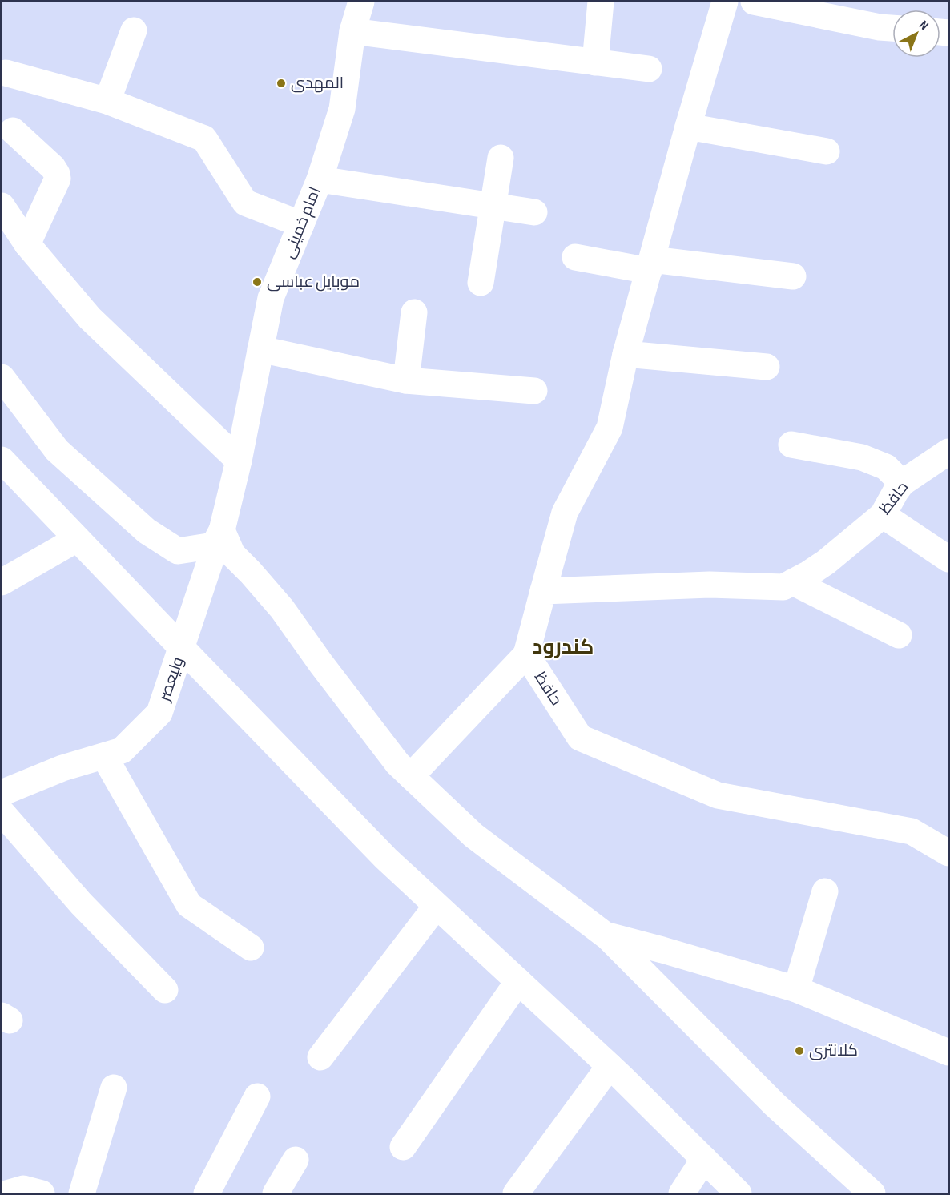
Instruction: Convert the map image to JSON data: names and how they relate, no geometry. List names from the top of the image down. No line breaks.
{"streets":{"street":["امام خمینی","حافظ","ولیعصر"]},"crossings":[["امام خمینی","ولیعصر"]],"districts":["کندرود"],"places":["المهدی","موبایل عباسی","کلانتری"],"north":"top right"}
